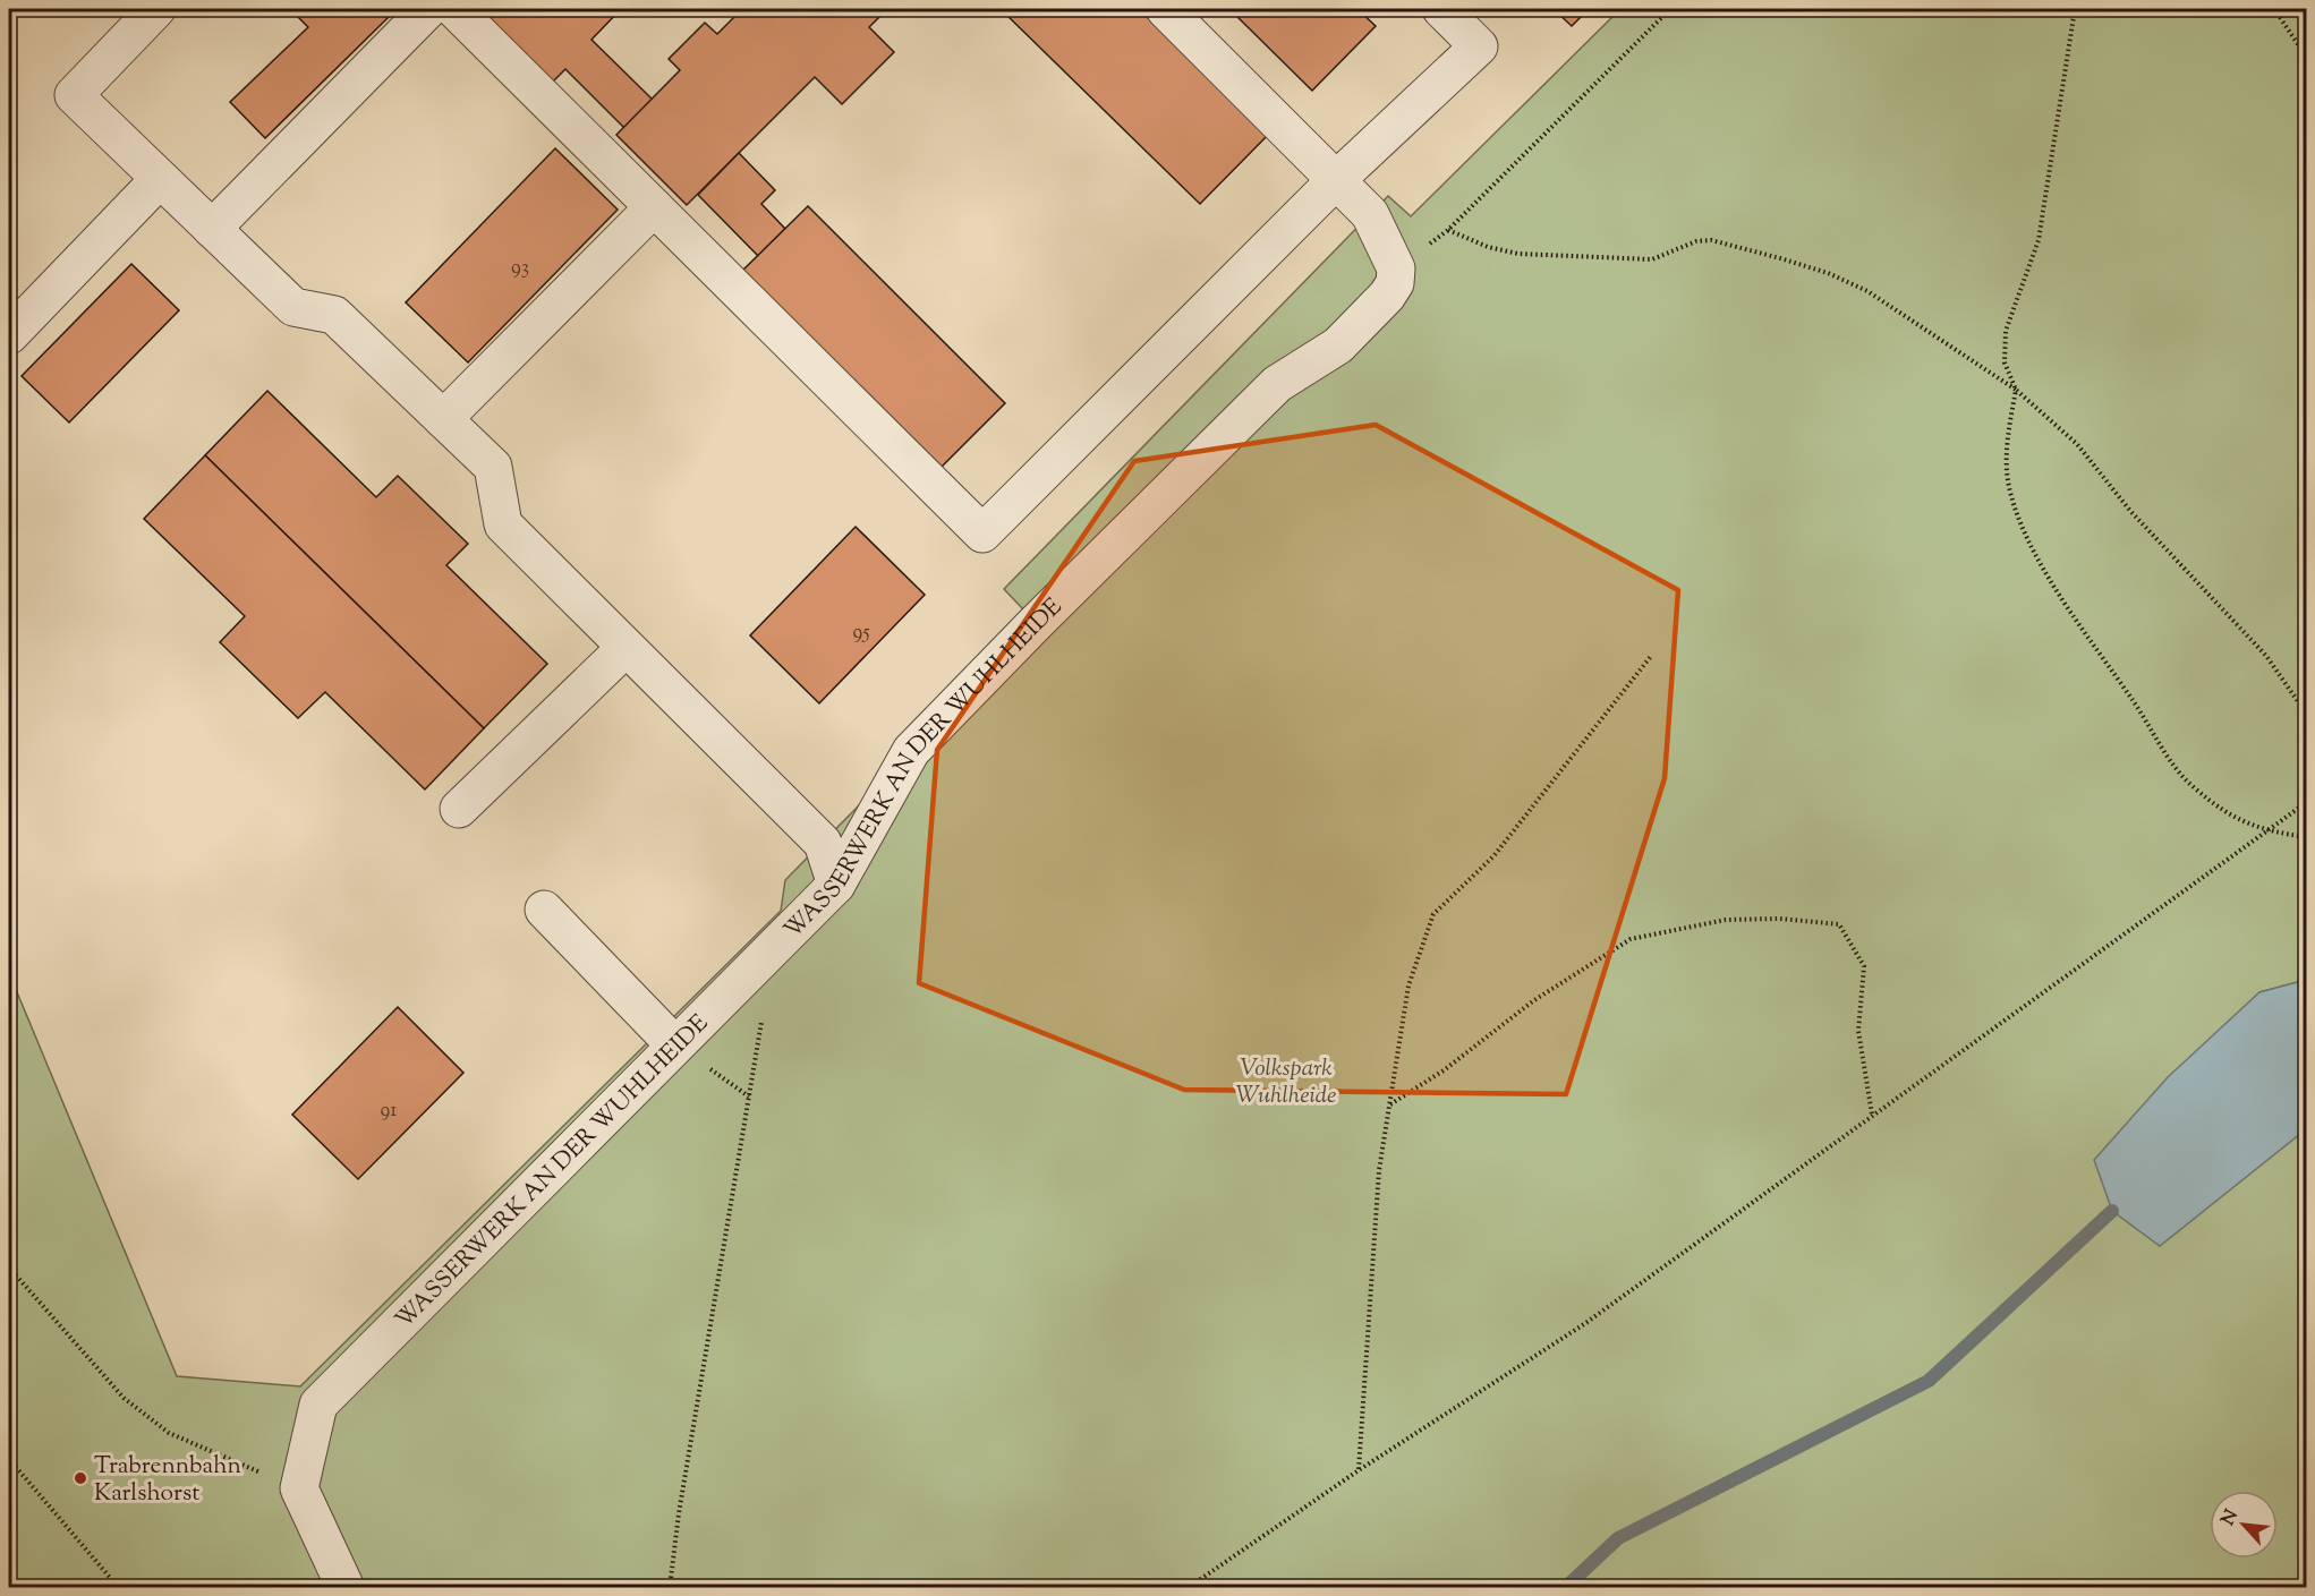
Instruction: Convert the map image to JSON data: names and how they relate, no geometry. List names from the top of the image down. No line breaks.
{"streets":{"lane":["WASSERWERK AN DER WUHLHEIDE"]},"parks":["Volkspark Wuhlheide"],"places":["Trabrennbahn Karlshorst"],"house_numbers":["93","95","91"],"north":"top left"}
